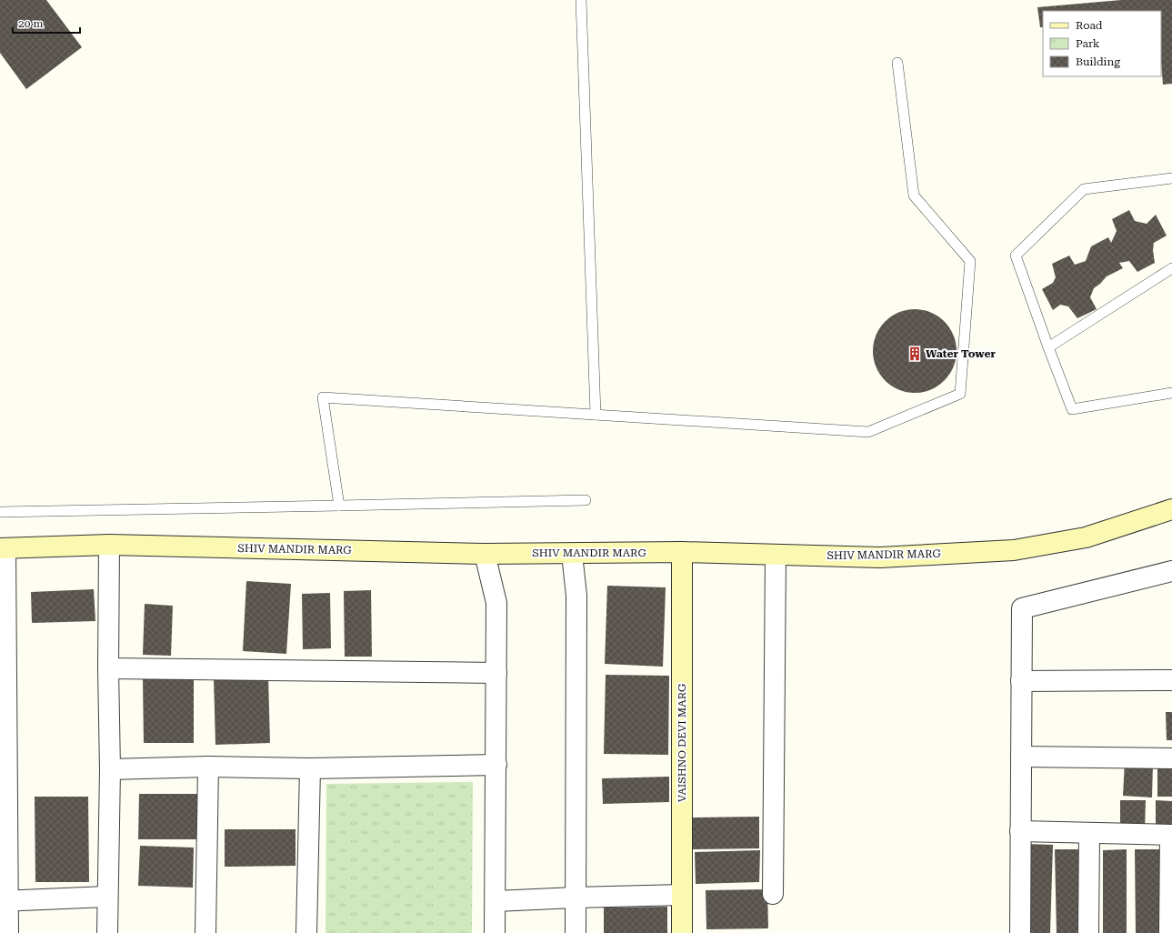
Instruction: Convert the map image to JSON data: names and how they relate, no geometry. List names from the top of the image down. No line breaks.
{"streets":{"street":["SHIV MANDIR MARG","VAISHNO DEVI MARG"]},"crossings":[["SHIV MANDIR MARG","VAISHNO DEVI MARG"]],"places":{"building":["Water Tower"]},"legend":["Road","Park","Building"],"scale_bar":"20 m"}
